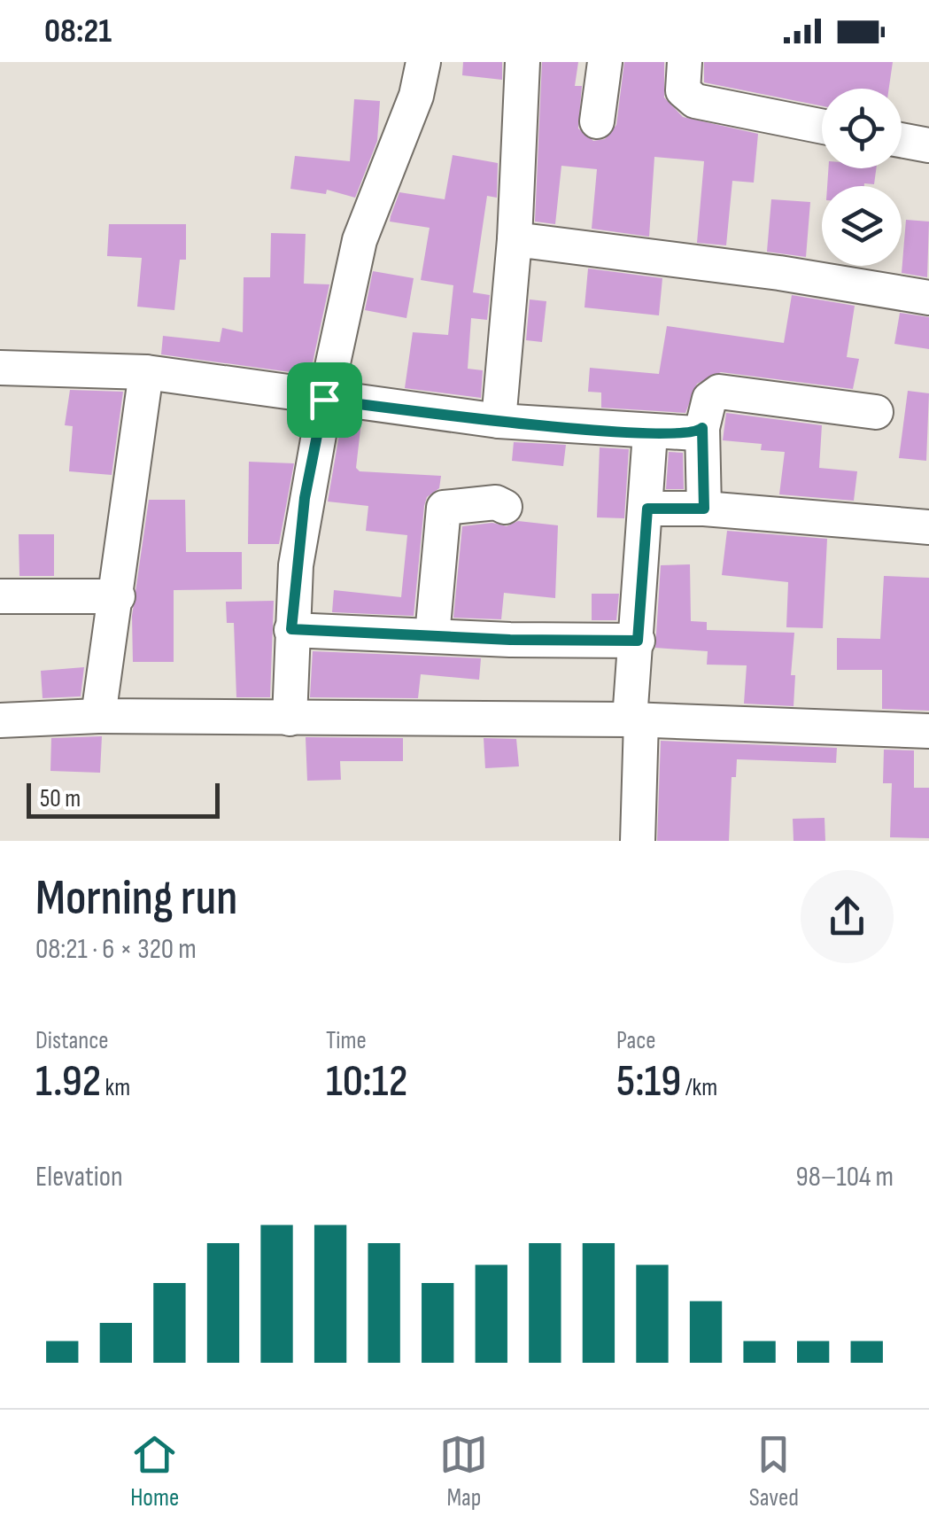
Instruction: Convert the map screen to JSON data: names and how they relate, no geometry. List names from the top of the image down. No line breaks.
{"scale_bar":"50 m","page":{"status":"08:21","scale":"50 m","heading":["Morning run","08:21 · 6 × 320 m"],"stats":[["Distance","1.92 km"],["Time","10:12"],["Pace","5:19 /km"]],"chart":["Elevation","98–104 m"],"tabs":["Home","Map","Saved"]}}
